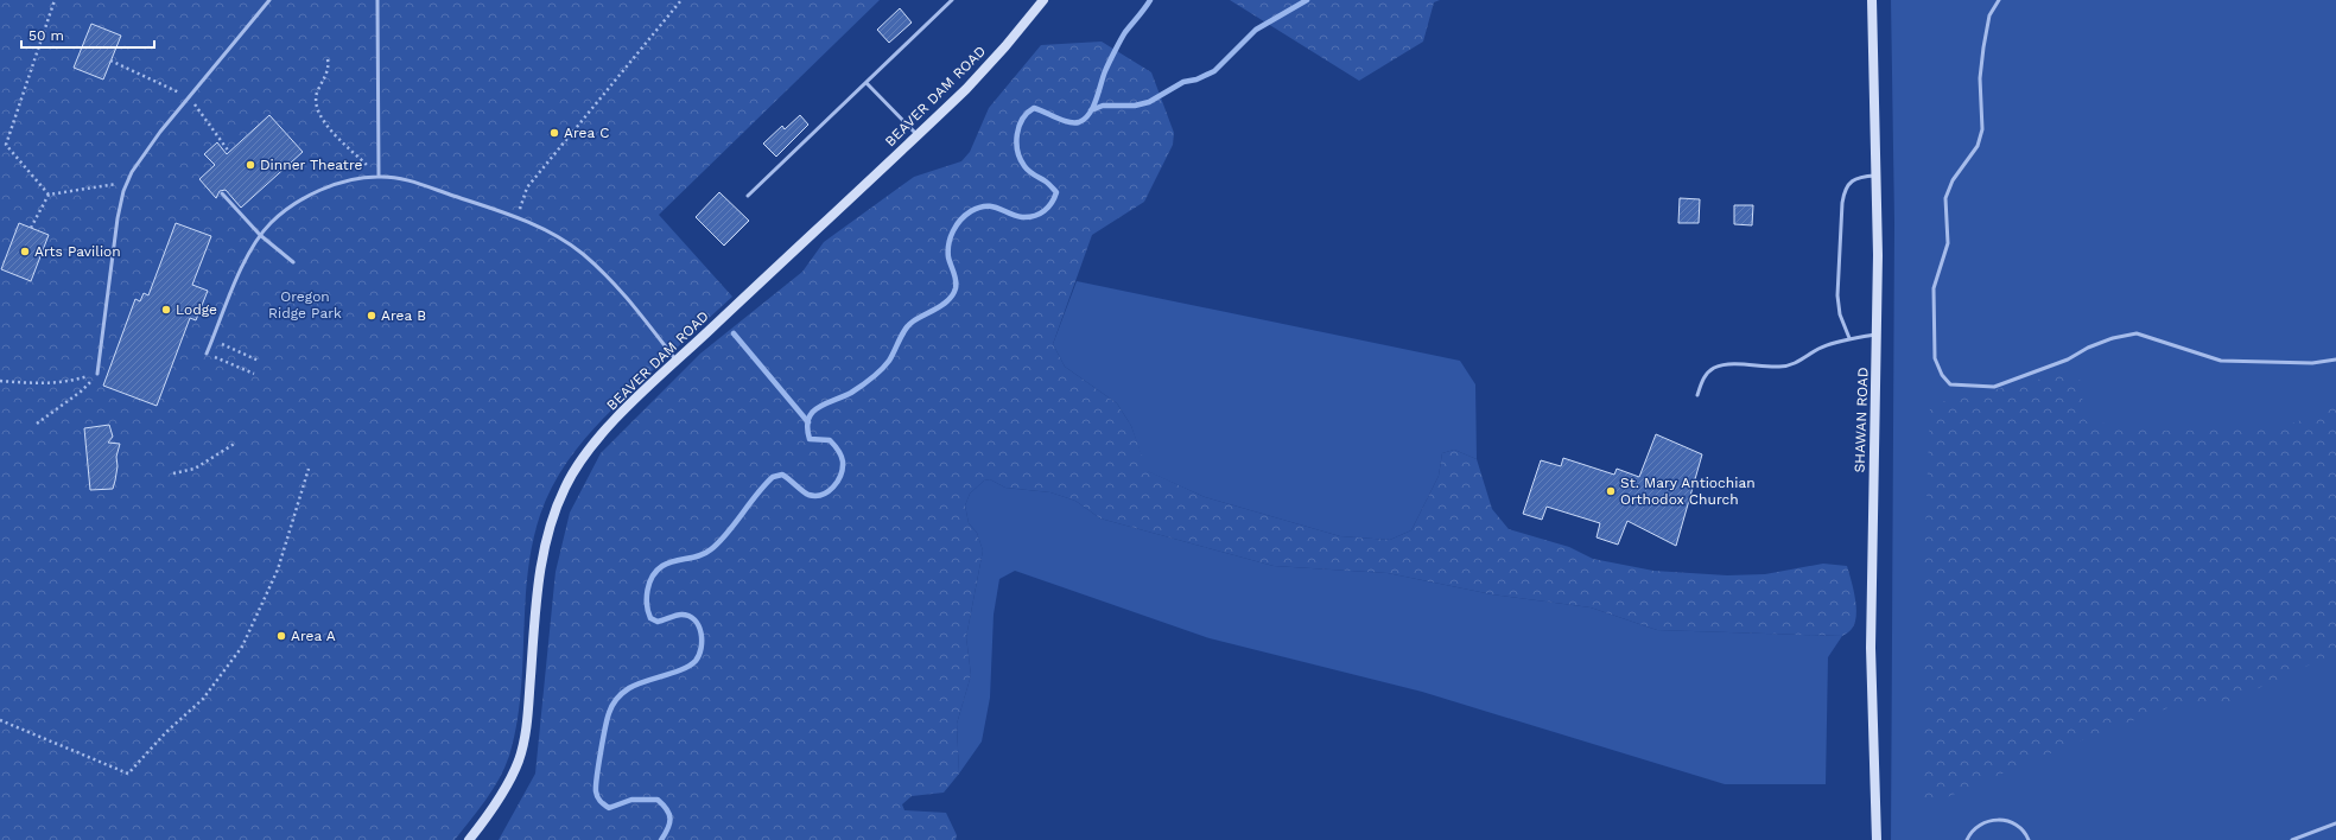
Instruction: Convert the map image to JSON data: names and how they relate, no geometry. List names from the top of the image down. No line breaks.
{"streets":{"street":["BEAVER DAM ROAD","SHAWAN ROAD"]},"parks":["Oregon Ridge Park"],"places":["Area C","Dinner Theatre","Arts Pavilion","Lodge","Area B","St. Mary Antiochian Orthodox Church","Area A"],"scale_bar":"50 m"}
